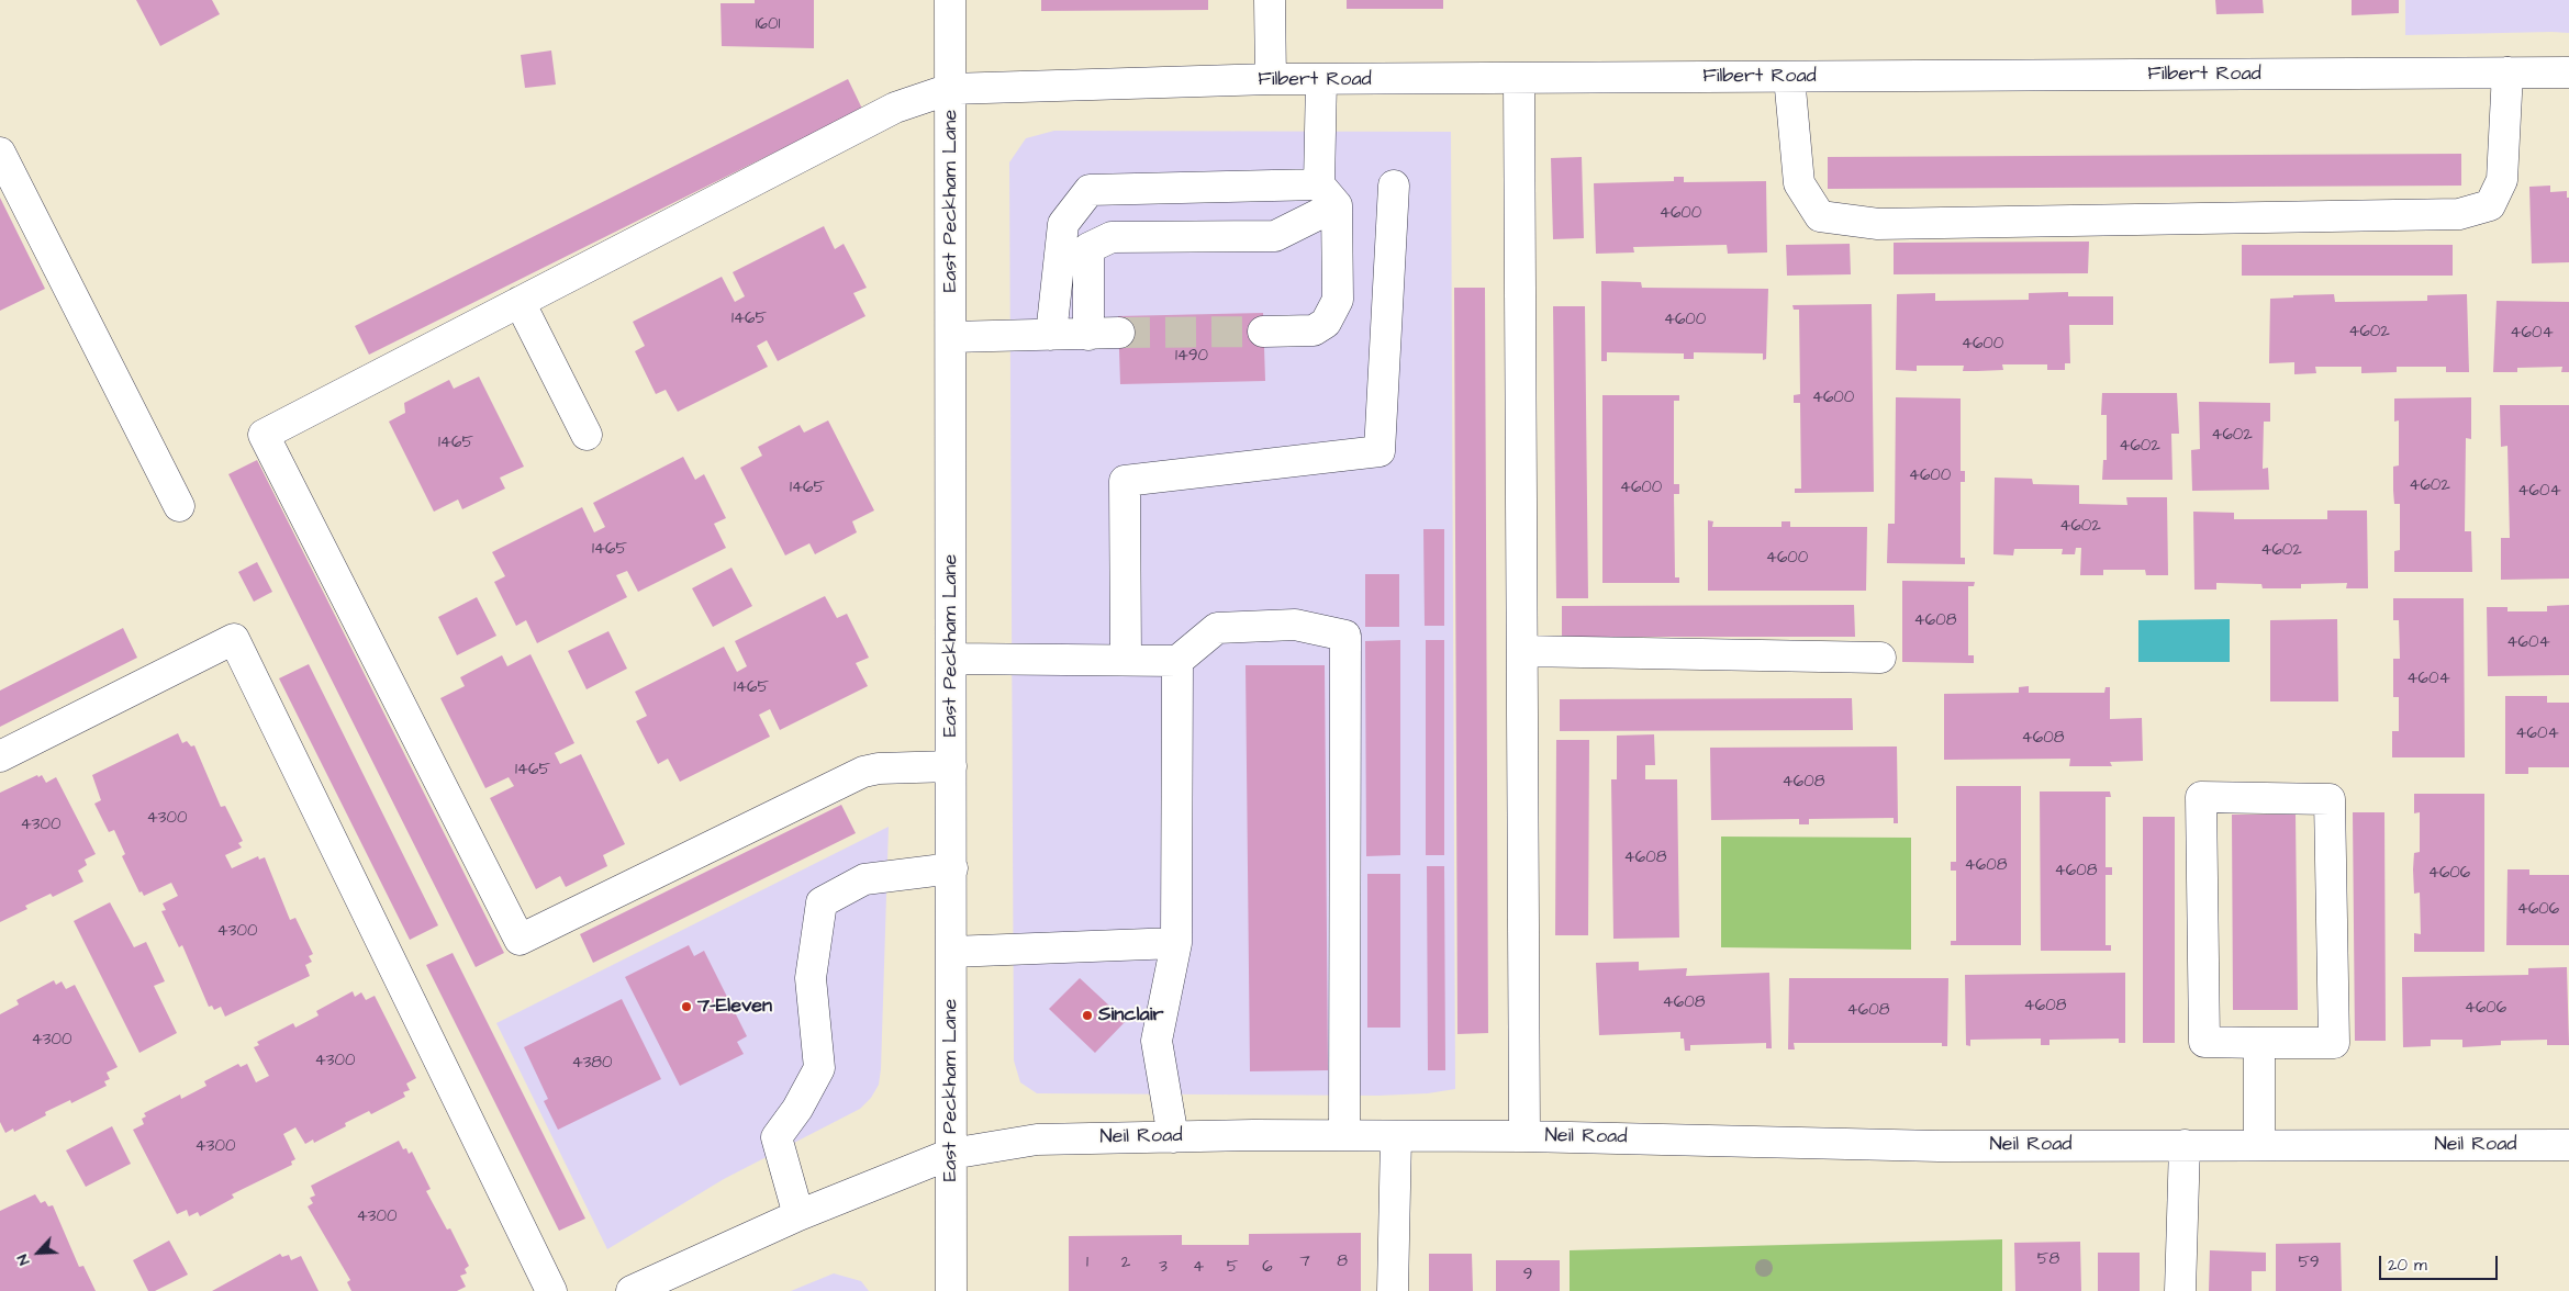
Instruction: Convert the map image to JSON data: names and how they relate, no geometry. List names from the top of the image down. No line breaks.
{"streets":{"street":["Filbert Road","East Peckham Lane","Neil Road"]},"crossings":[["Filbert Road","East Peckham Lane"],["East Peckham Lane","Neil Road"]],"places":["7-Eleven","Sinclair"],"house_numbers":["1601","4600","1465","4600","4602","4604","4600","1490","4600","4602","1465","4602","4600","4602","1465","4600","4604","4602","1465","4602","4600","4608","4604","4604","1465","4604","4608","1465","4608","4300","4300","4608","4608","4608","4606","4606","4300","4608","4608","4606","4608","4300","4300","4380","4300","4300","58","7","8","1","2","59","3","4","5","6","9"],"scale_bar":"20 m","north":"bottom left"}
